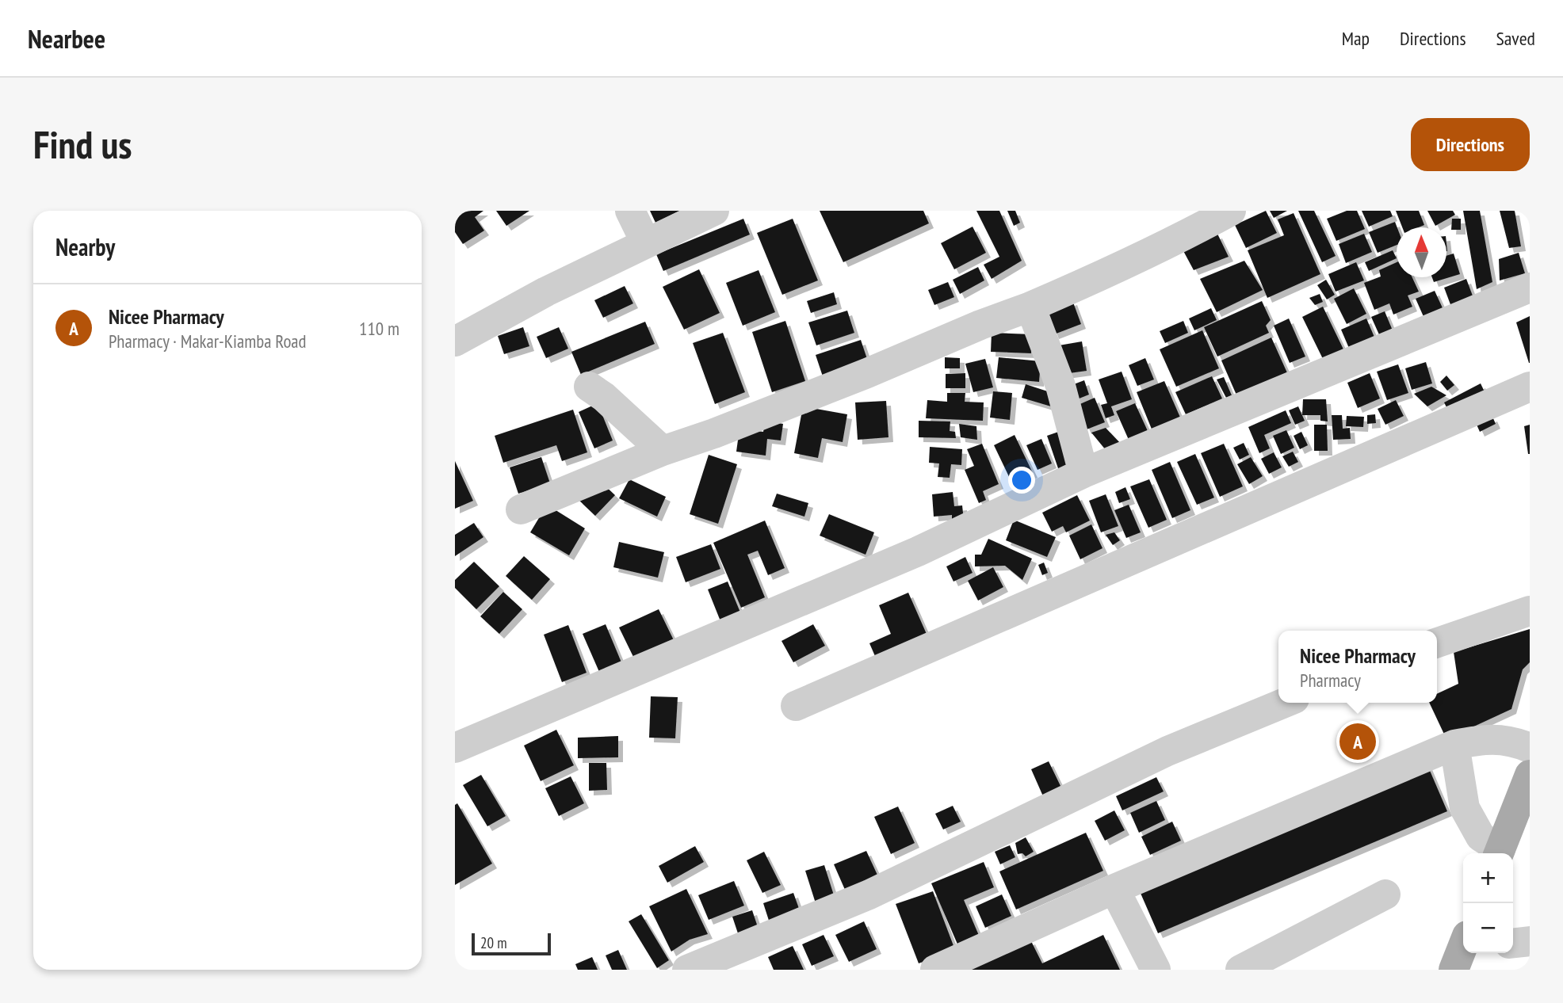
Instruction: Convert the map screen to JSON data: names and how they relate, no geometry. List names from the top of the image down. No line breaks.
{"scale_bar":"20 m","north":"top","page":{"header":"Nearbee","nav":["Map","Directions","Saved"],"buttons":"Directions","title":"Find us","heading":"Nearby","list":[{"mark":"A","name":"Nicee Pharmacy","note":"Pharmacy · Makar-Kiamba Road","value":"110 m"}],"popup":["Nicee Pharmacy","Pharmacy"],"pins":"A","map_buttons":["+","−"],"scale":"20 m"}}
